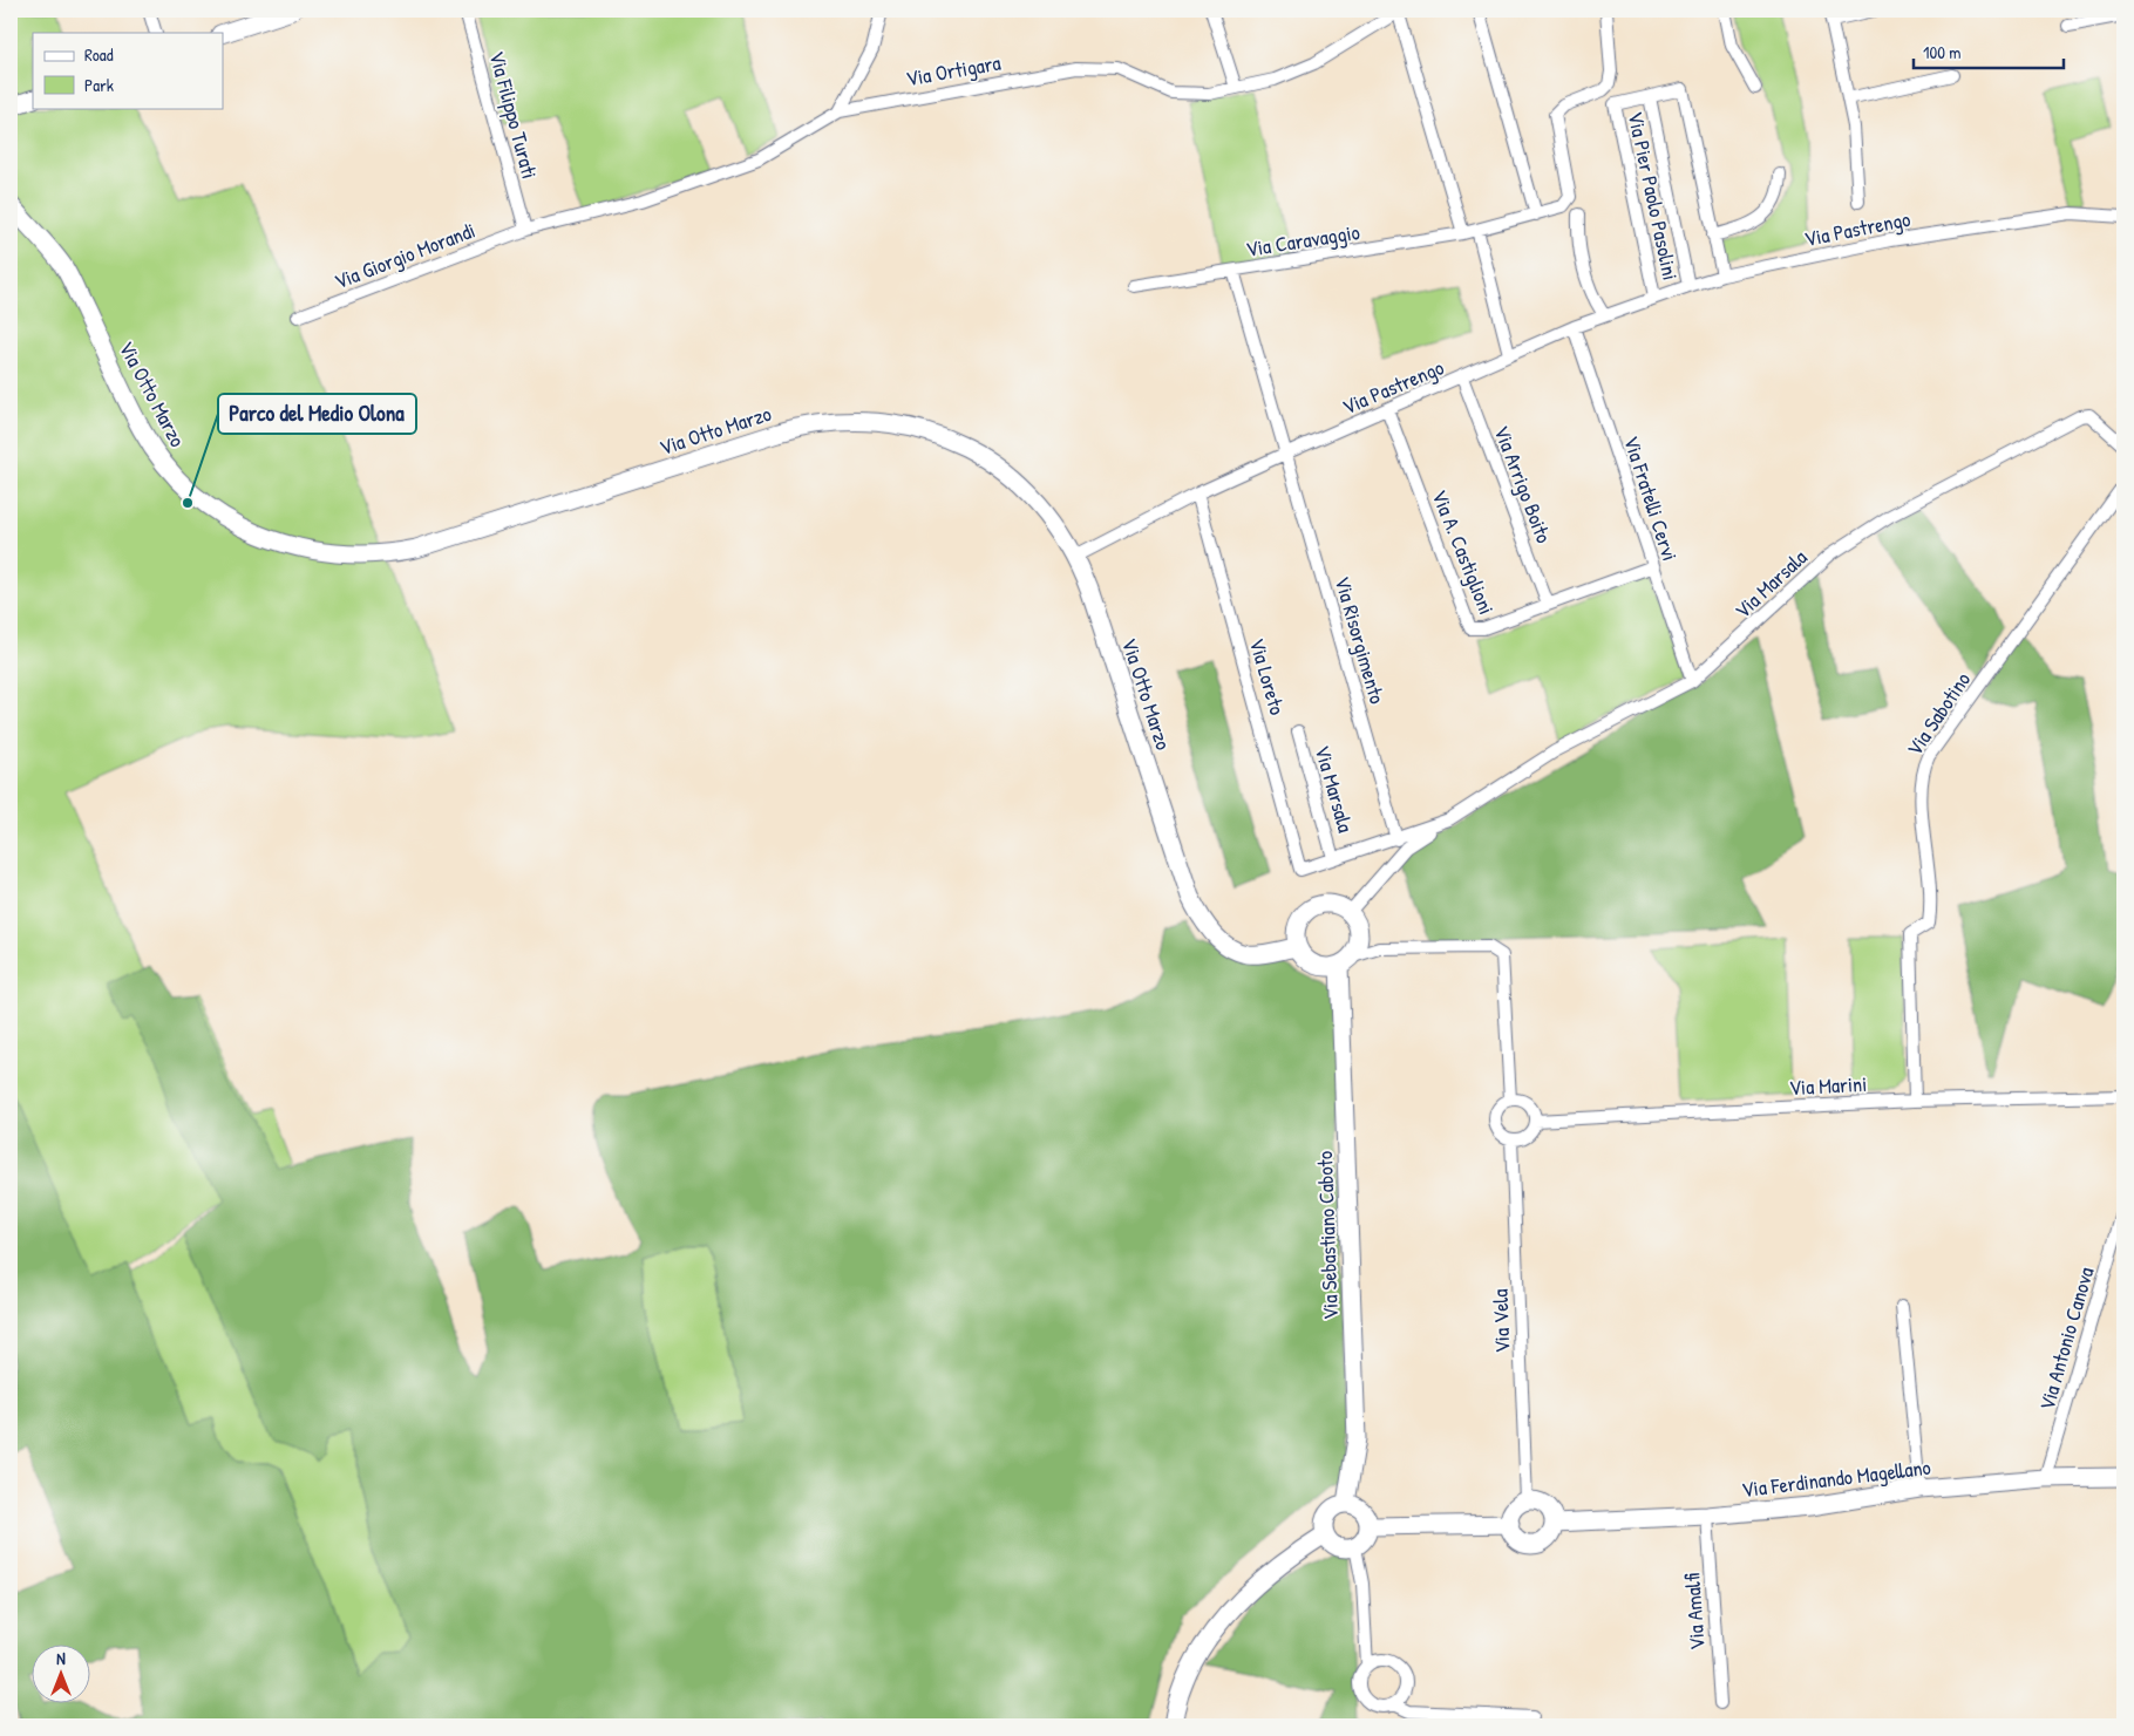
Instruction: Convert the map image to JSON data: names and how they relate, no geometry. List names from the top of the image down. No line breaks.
{"streets":{"street":["Via Ortigara","Via Filippo Turati","Via Pier Paolo Pasolini","Via Pastrengo","Via Caravaggio","Via Giorgio Morandi","Via Otto Marzo","Via Arrigo Boito","Via Fratelli Cervi","Via A. Castiglioni","Via Marsala","Via Risorgimento","Via Loreto","Via Sabotino","Via Marini","Via Sebastiano Caboto","Via Vela","Via Antonio Canova","Via Ferdinando Magellano","Via Amalfi"]},"crossings":[["Via Ortigara","Via Filippo Turati"],["Via Ortigara","Via Giorgio Morandi"],["Via Filippo Turati","Via Giorgio Morandi"],["Via Pier Paolo Pasolini","Via Pastrengo"],["Via Pastrengo","Via Otto Marzo"],["Via Pastrengo","Via Arrigo Boito"],["Via Pastrengo","Via Fratelli Cervi"],["Via Pastrengo","Via A. Castiglioni"],["Via Pastrengo","Via Risorgimento"],["Via Pastrengo","Via Loreto"],["Via Caravaggio","Via Risorgimento"],["Via Otto Marzo","Via Marsala"],["Via Otto Marzo","Via Sebastiano Caboto"],["Via Arrigo Boito","Via A. Castiglioni"],["Via Fratelli Cervi","Via A. Castiglioni"],["Via Fratelli Cervi","Via Marsala"],["Via Marsala","Via Risorgimento"],["Via Marsala","Via Loreto"],["Via Marsala","Via Sebastiano Caboto"],["Via Sabotino","Via Marini"],["Via Marini","Via Vela"],["Via Vela","Via Ferdinando Magellano"],["Via Antonio Canova","Via Ferdinando Magellano"],["Via Ferdinando Magellano","Via Amalfi"]],"places":["Parco del Medio Olona"],"legend":["Road","Park"],"scale_bar":"100 m","north":"top"}
